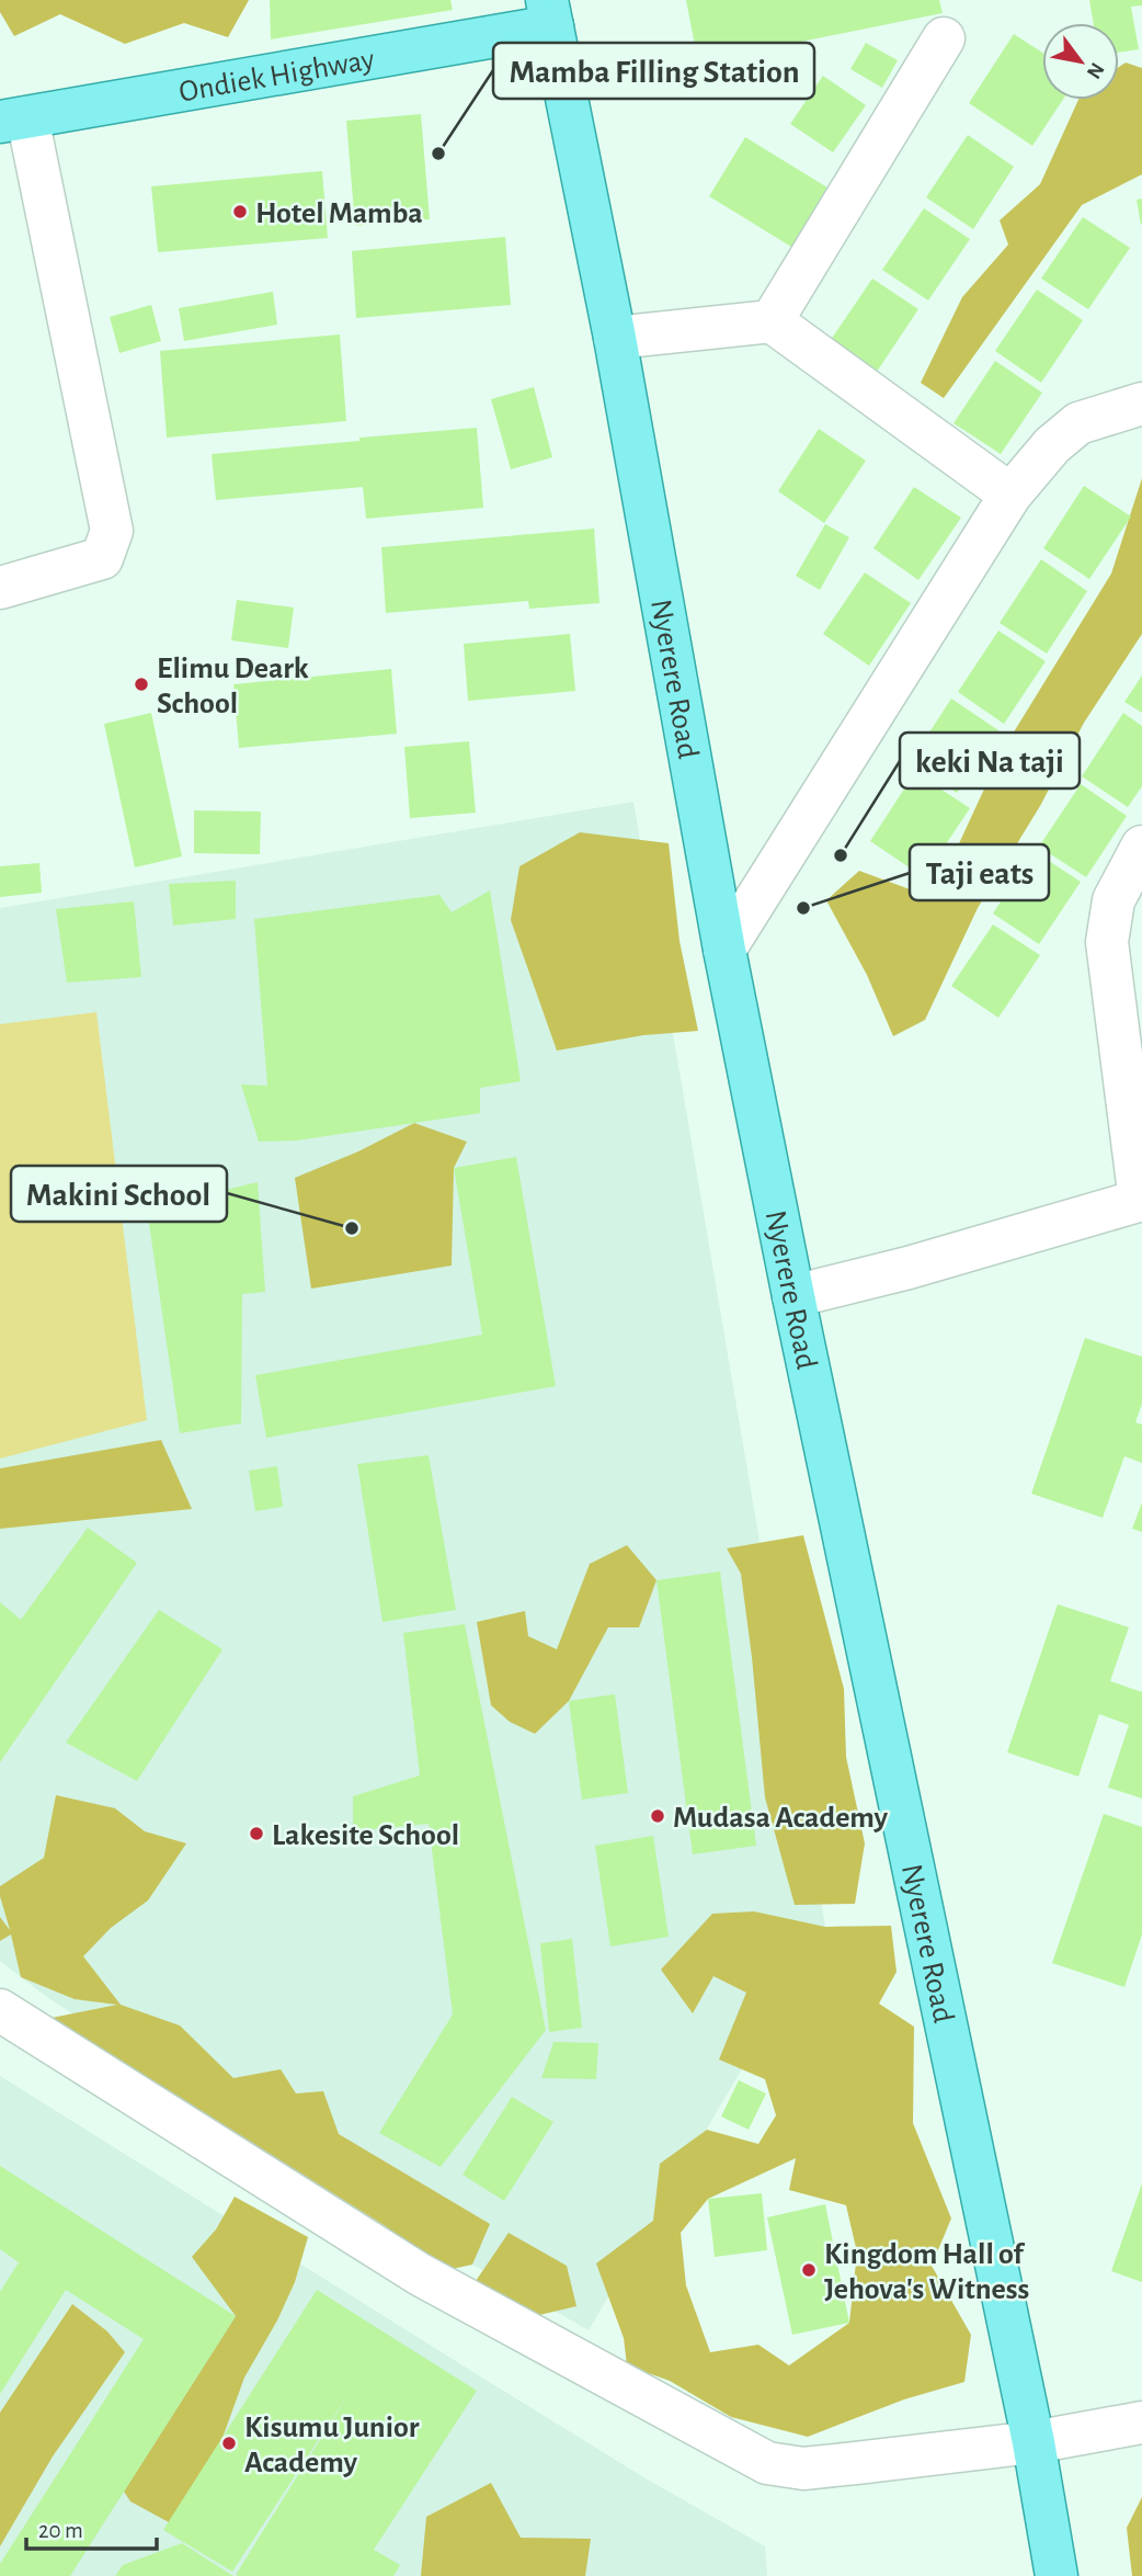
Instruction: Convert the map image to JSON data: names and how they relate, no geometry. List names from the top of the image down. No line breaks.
{"streets":{"main road":["Ondiek Highway","Nyerere Road"]},"crossings":[["Ondiek Highway","Nyerere Road"]],"places":["Mamba Filling Station","Hotel Mamba","Elimu Deark School","keki Na taji","Taji eats","Makini School","Mudasa Academy","Lakesite School","Kingdom Hall of Jehova's Witness","Kisumu Junior Academy"],"scale_bar":"20 m","north":"bottom right"}
